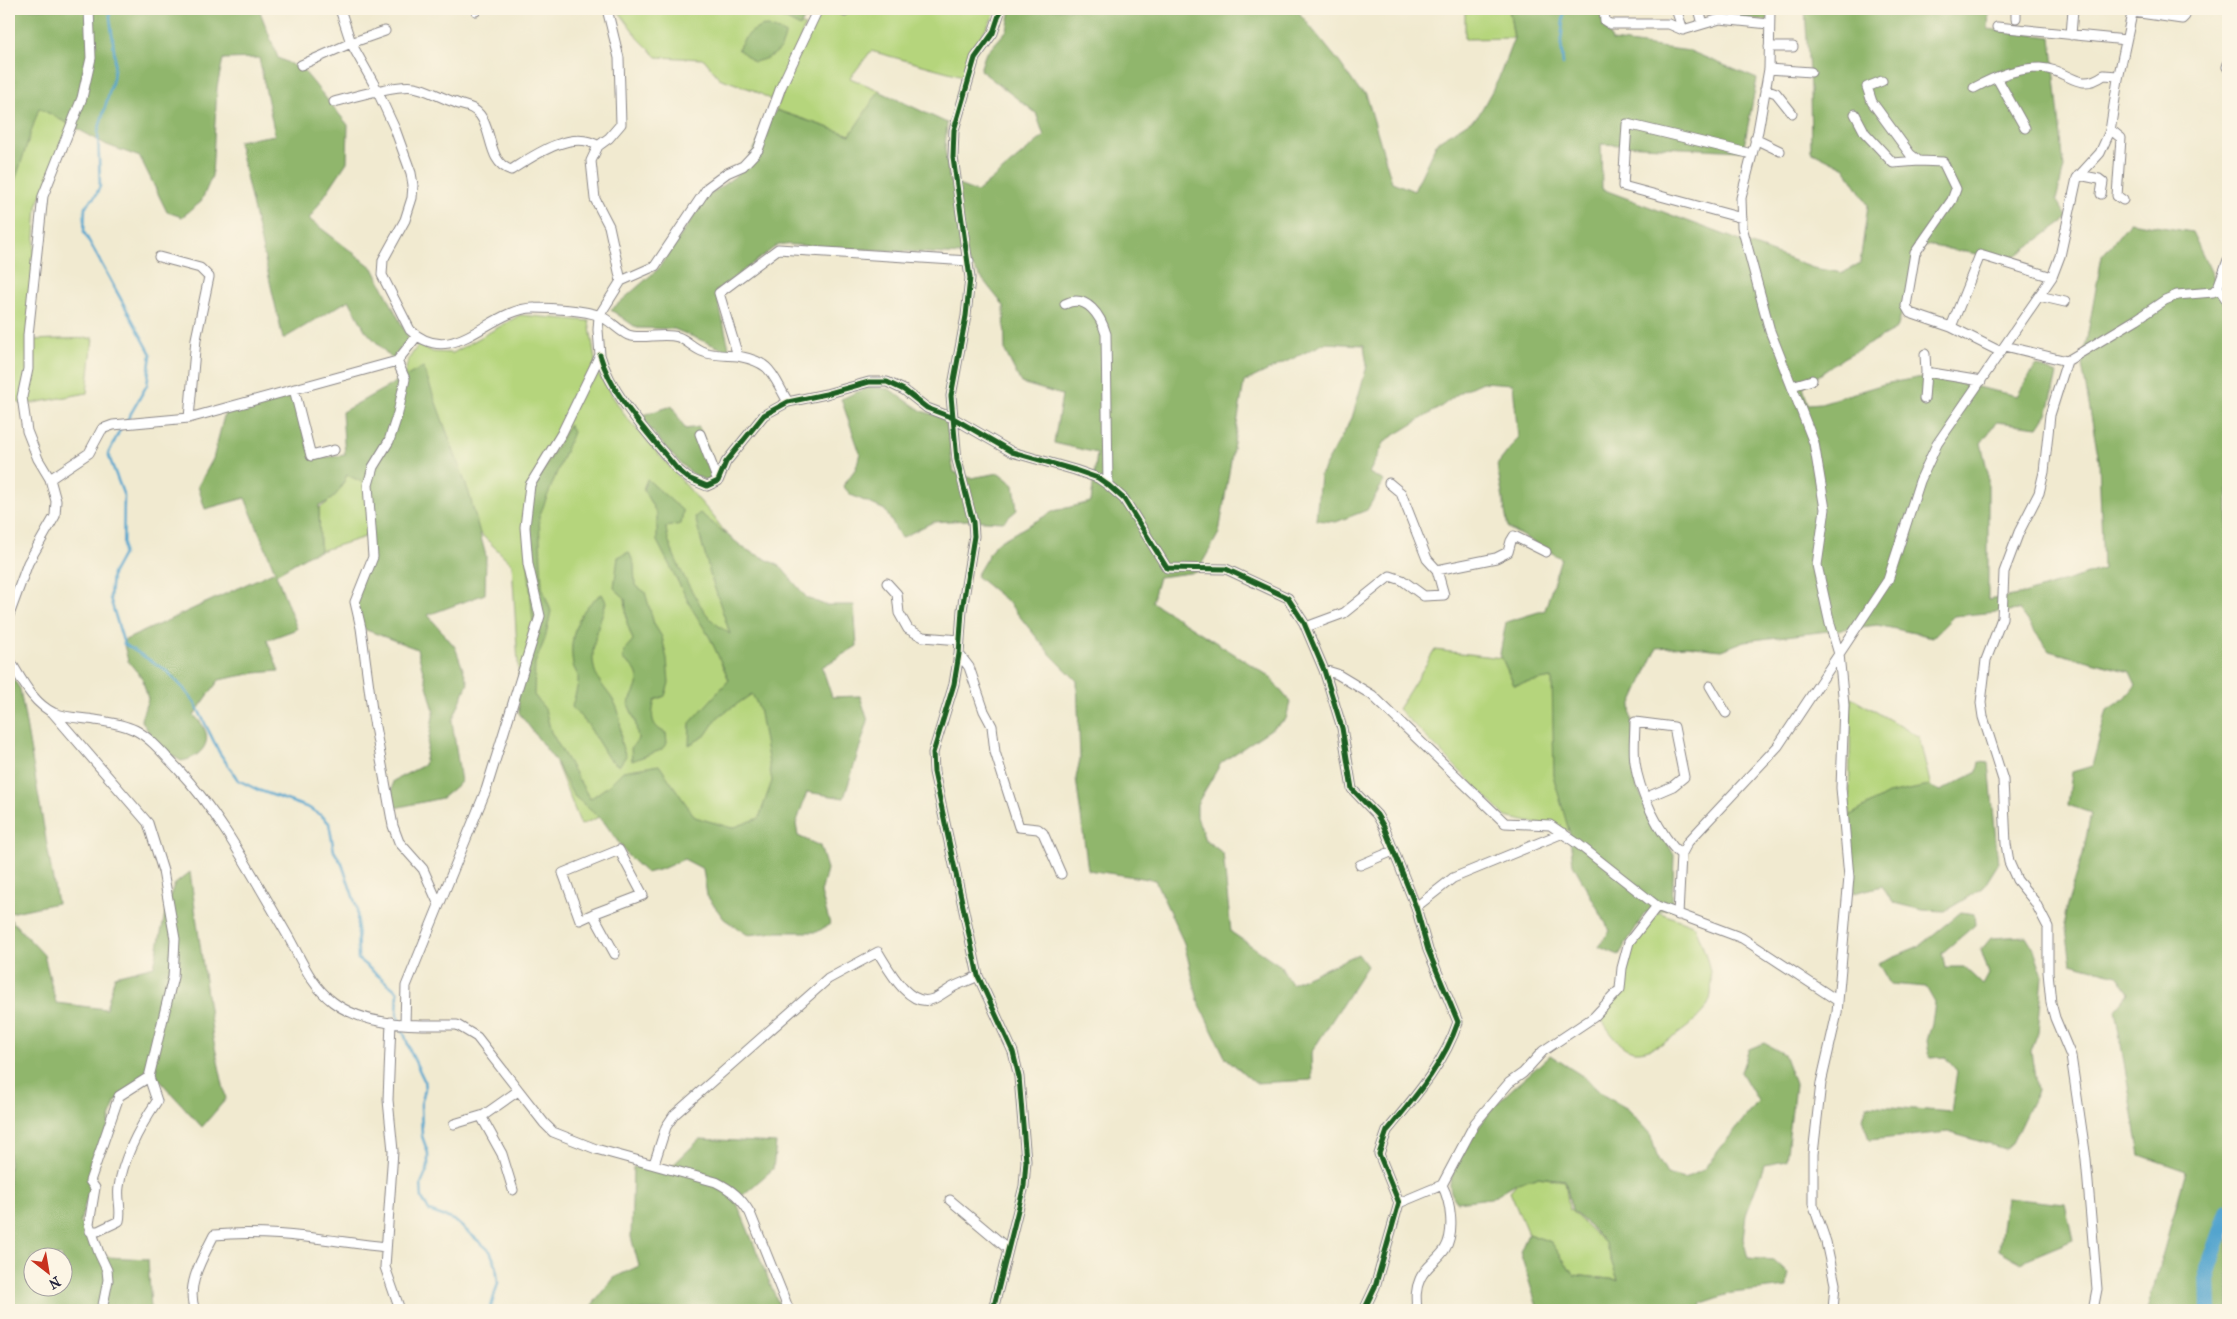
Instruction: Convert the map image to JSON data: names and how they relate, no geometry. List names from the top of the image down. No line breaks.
{"north":"bottom right"}
